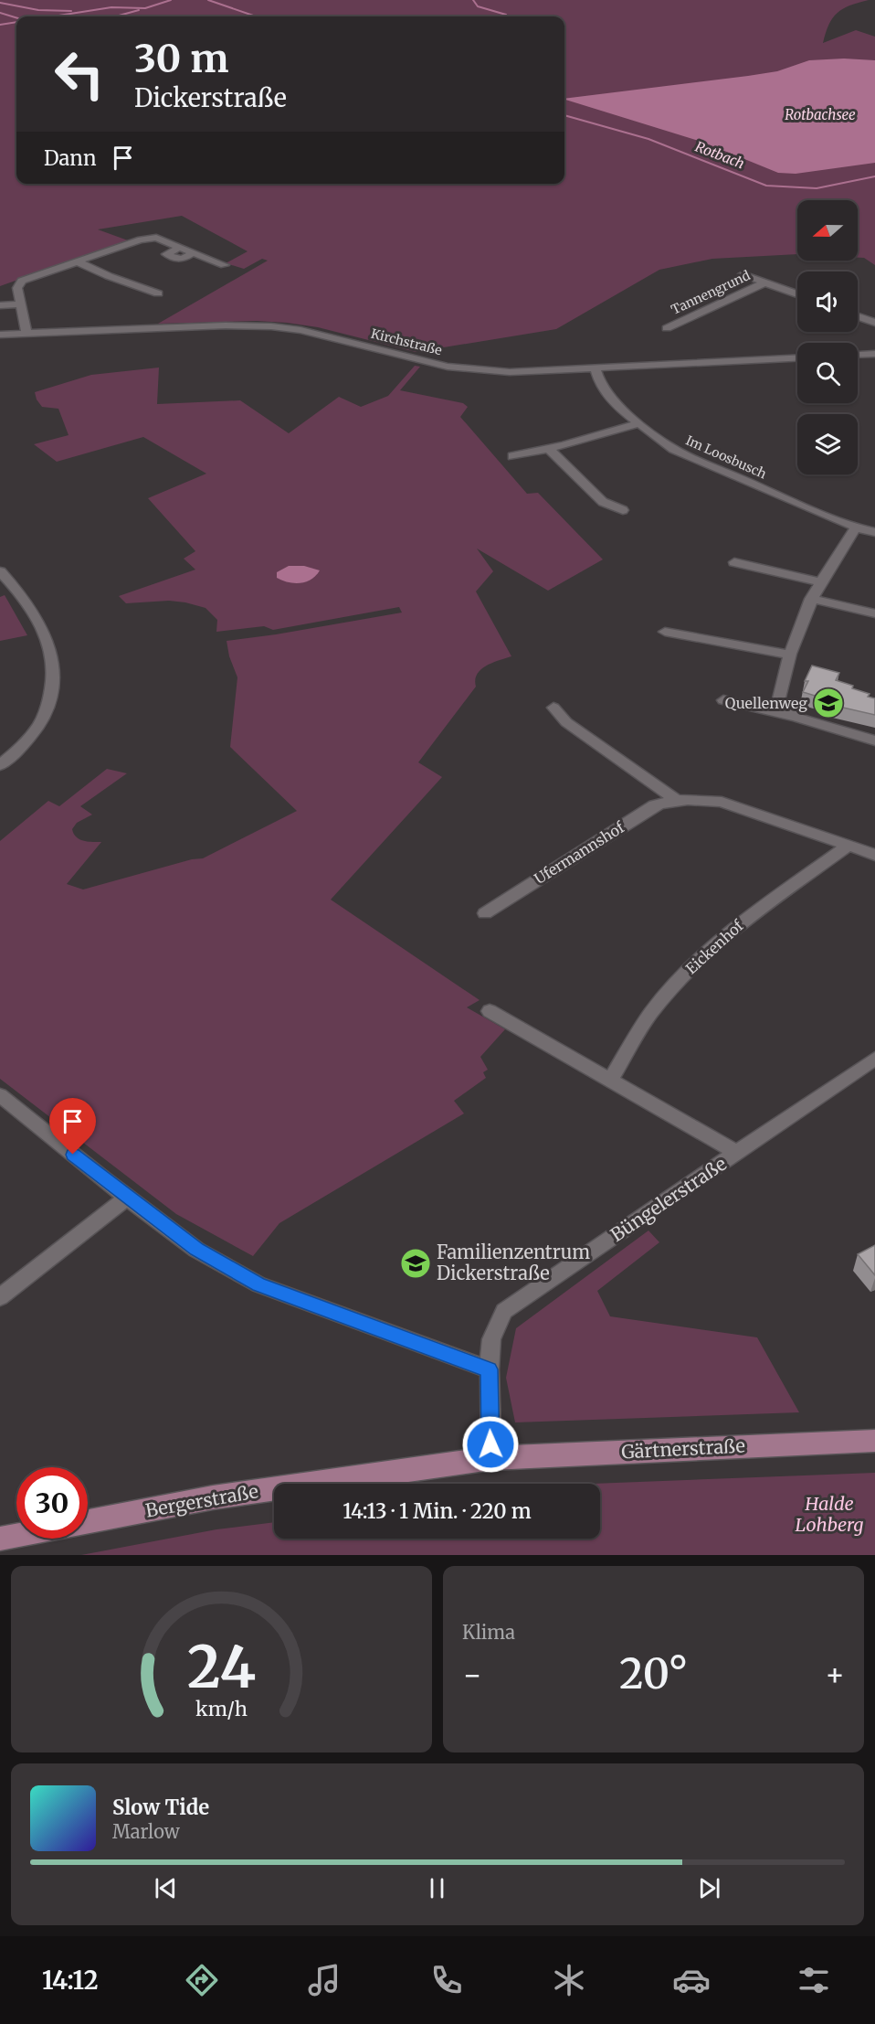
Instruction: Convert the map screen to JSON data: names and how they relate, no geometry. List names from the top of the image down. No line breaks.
{"streets":{"main road":["Gärtnerstraße","Bergerstraße"],"street":["Tannengrund","Kirchstraße","Im Loosbusch","Ufermannshof","Eickenhof","Büngelerstraße"]},"crossings":[["Kirchstraße","Im Loosbusch"],["Büngelerstraße","Gärtnerstraße"],["Büngelerstraße","Bergerstraße"],["Gärtnerstraße","Bergerstraße"]],"water":["Rotbachsee","Rotbach"],"parks":["Halde Lohberg"],"places":{"school or university":["Quellenweg","Familienzentrum Dickerstraße"]},"north":"left","page":{"turn":["30 m","Dickerstraße"],"then":"Dann","limit":"30","trip":"14:13 · 1 Min. · 220 m","tile":"Klima","heat":["−","20°","+"],"song":["Slow Tide","Marlow"],"tabs":"14:12","gauge":["24","km/h"]}}
